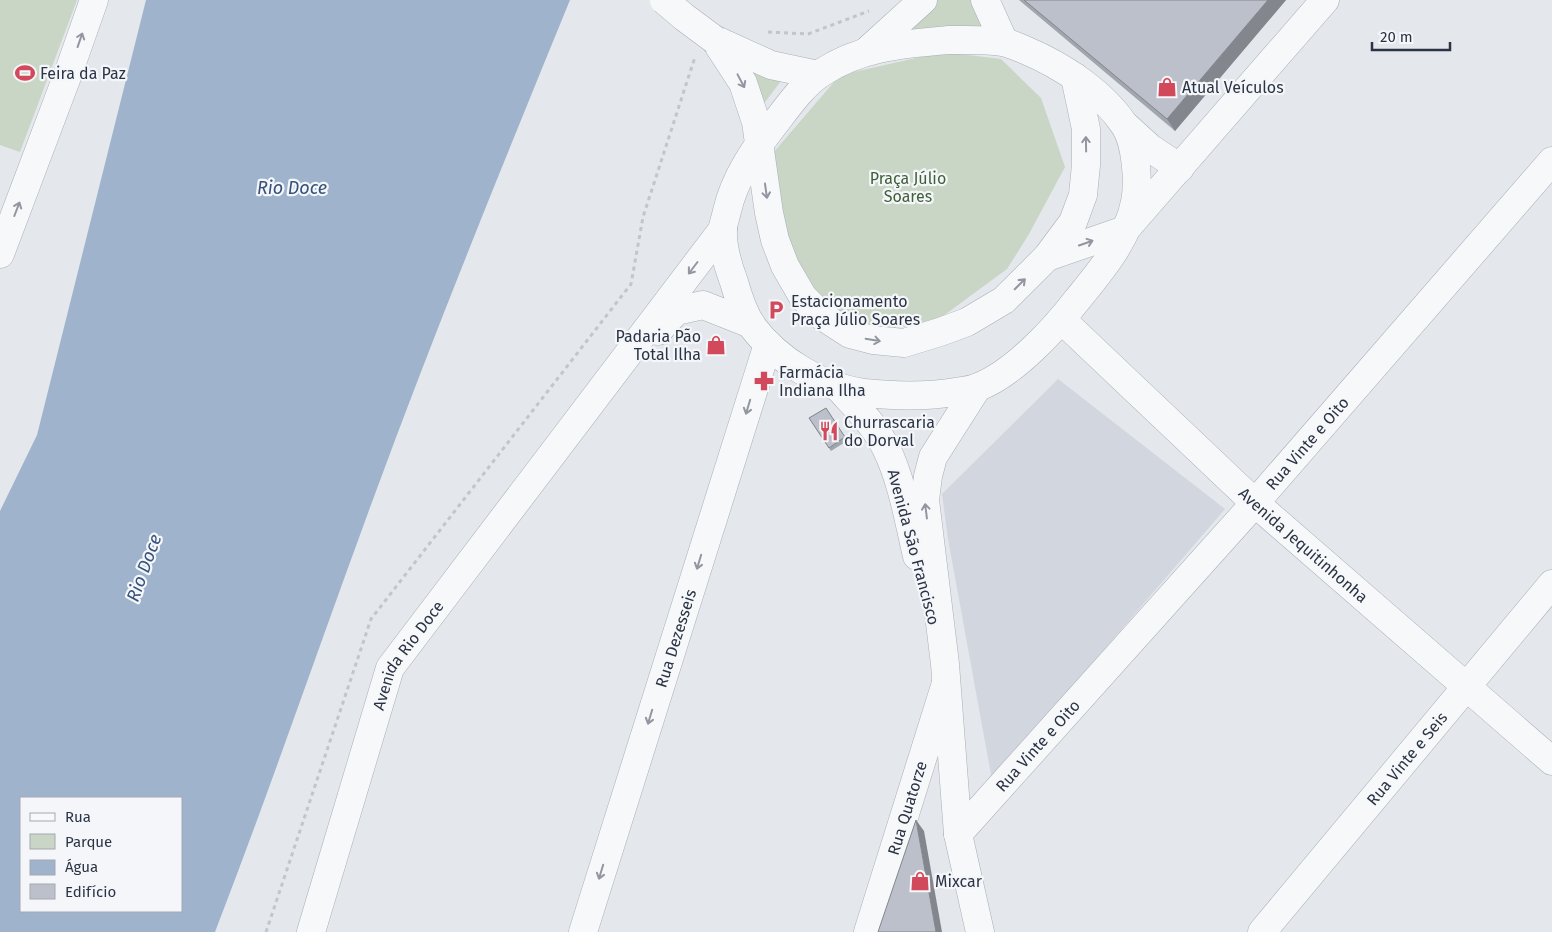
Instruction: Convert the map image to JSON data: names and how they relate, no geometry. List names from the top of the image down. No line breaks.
{"streets":{"street":["Rua Vinte e Oito","Avenida Jequitinhonha","Avenida São Francisco","Rua Dezesseis","Avenida Rio Doce","Rua Vinte e Seis","Rua Quatorze"]},"crossings":[["Rua Vinte e Oito","Avenida Jequitinhonha"],["Rua Vinte e Oito","Avenida São Francisco"],["Avenida Jequitinhonha","Rua Vinte e Seis"],["Avenida São Francisco","Rua Quatorze"],["Rua Dezesseis","Avenida Rio Doce"]],"one_way":["Rua Dezesseis"],"water":["Rio Doce"],"parks":["Praça Júlio Soares"],"places":{"sports":["Feira da Paz"],"shop":["Atual Veículos","Padaria Pão Total Ilha","Mixcar"],"parking":["Estacionamento Praça Júlio Soares"],"pharmacy":["Farmácia Indiana Ilha"],"restaurant":["Churrascaria do Dorval"]},"legend":["Rua","Parque","Água","Edifício"],"scale_bar":"20 m"}
